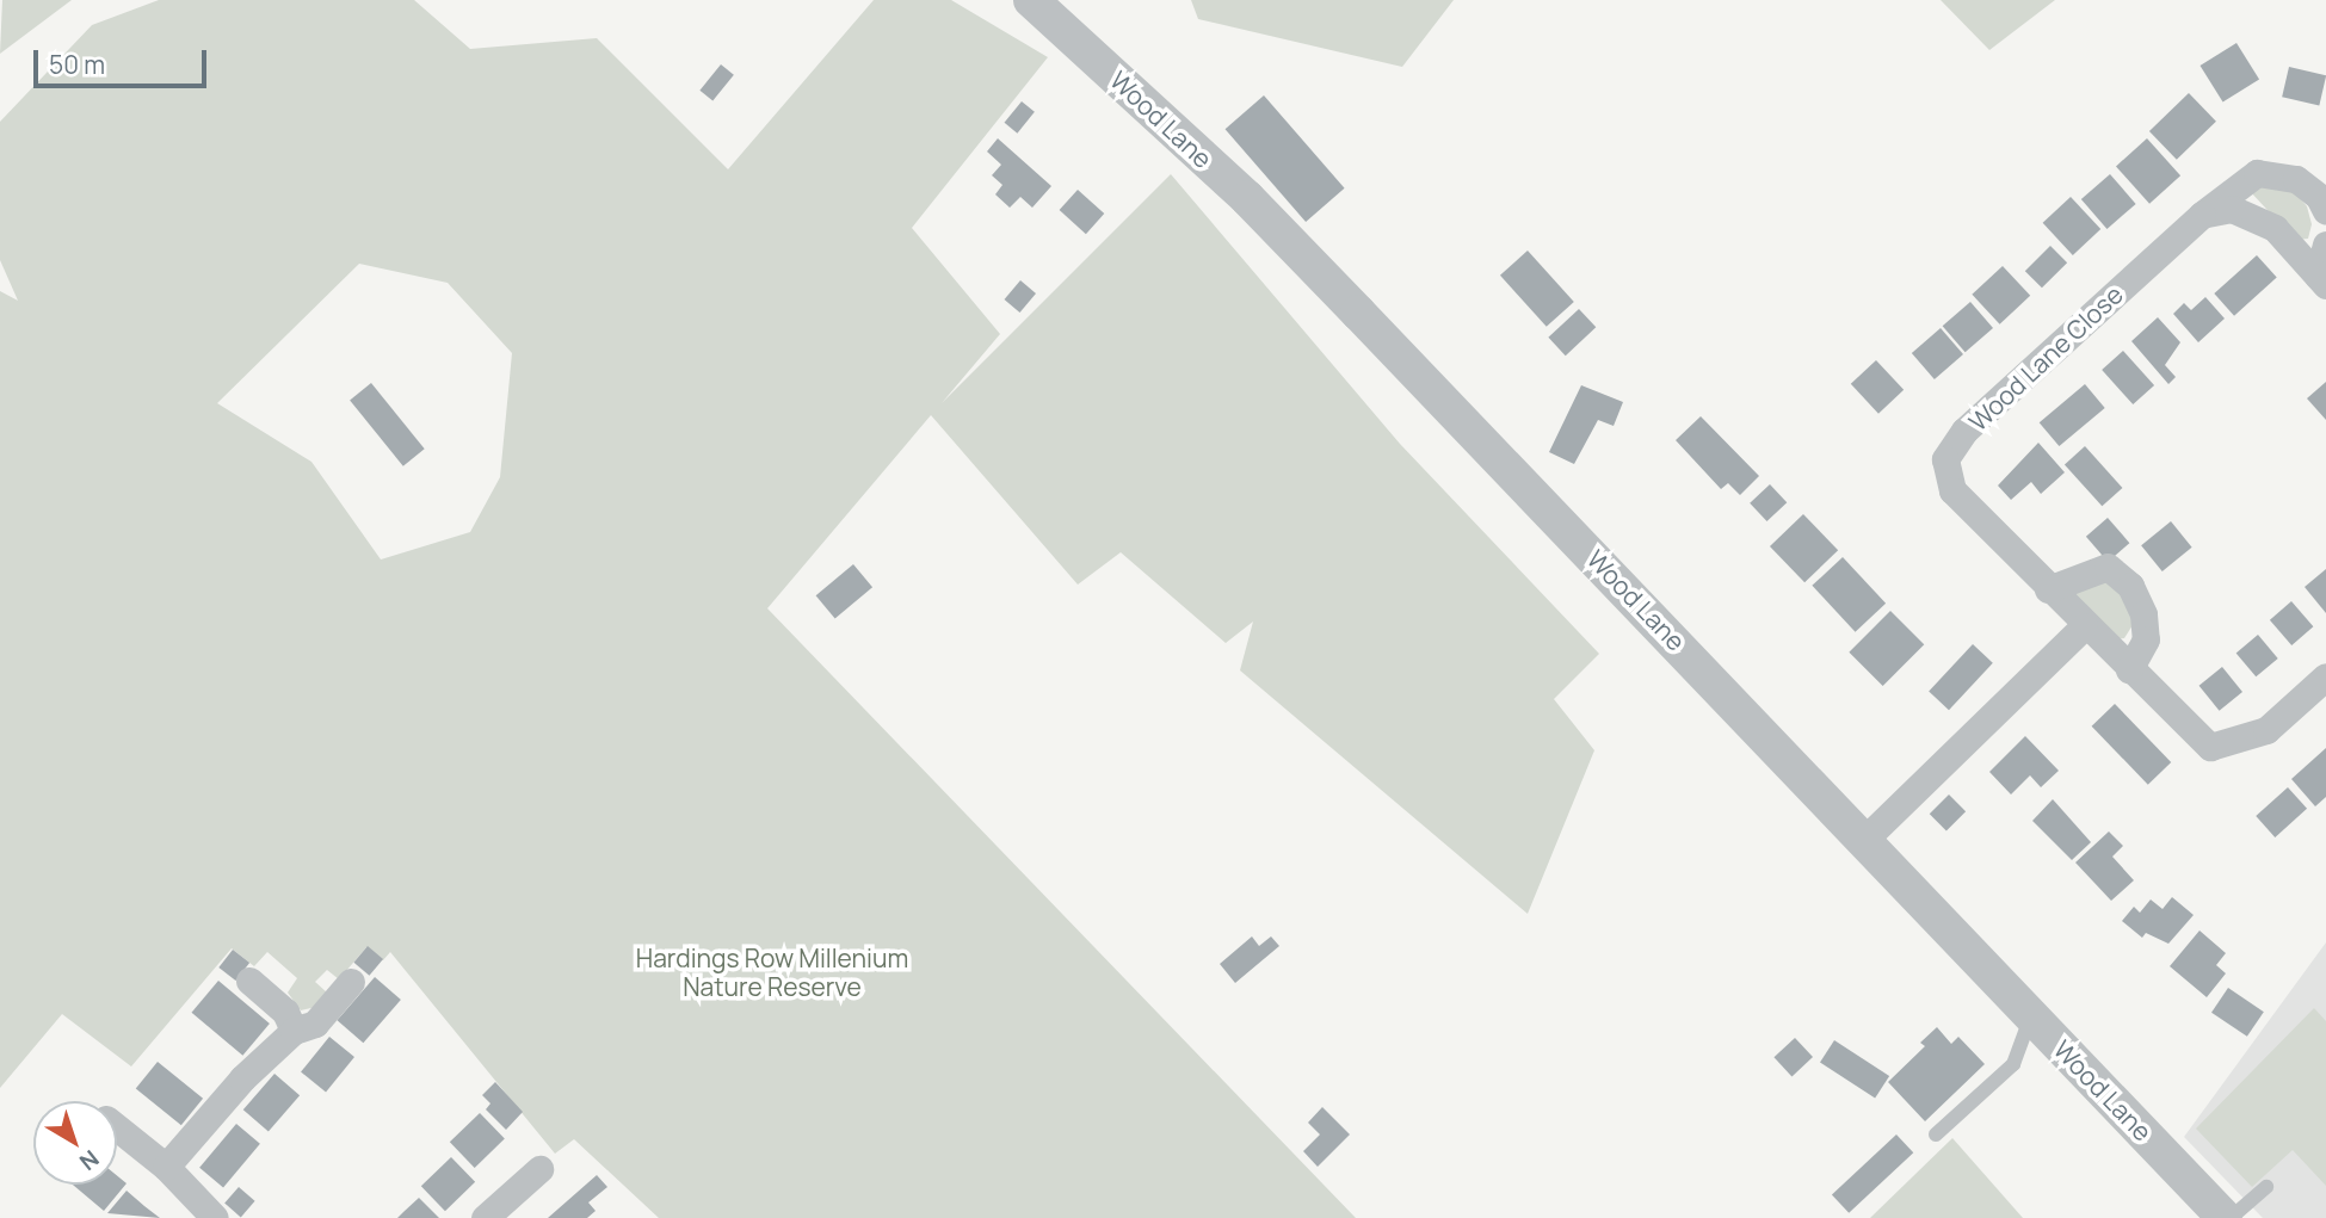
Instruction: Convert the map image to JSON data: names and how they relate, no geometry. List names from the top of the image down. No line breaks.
{"streets":{"street":["Wood Lane","Wood Lane Close"]},"parks":["Hardings Row Millenium Nature Reserve"],"scale_bar":"50 m","north":"bottom right"}
